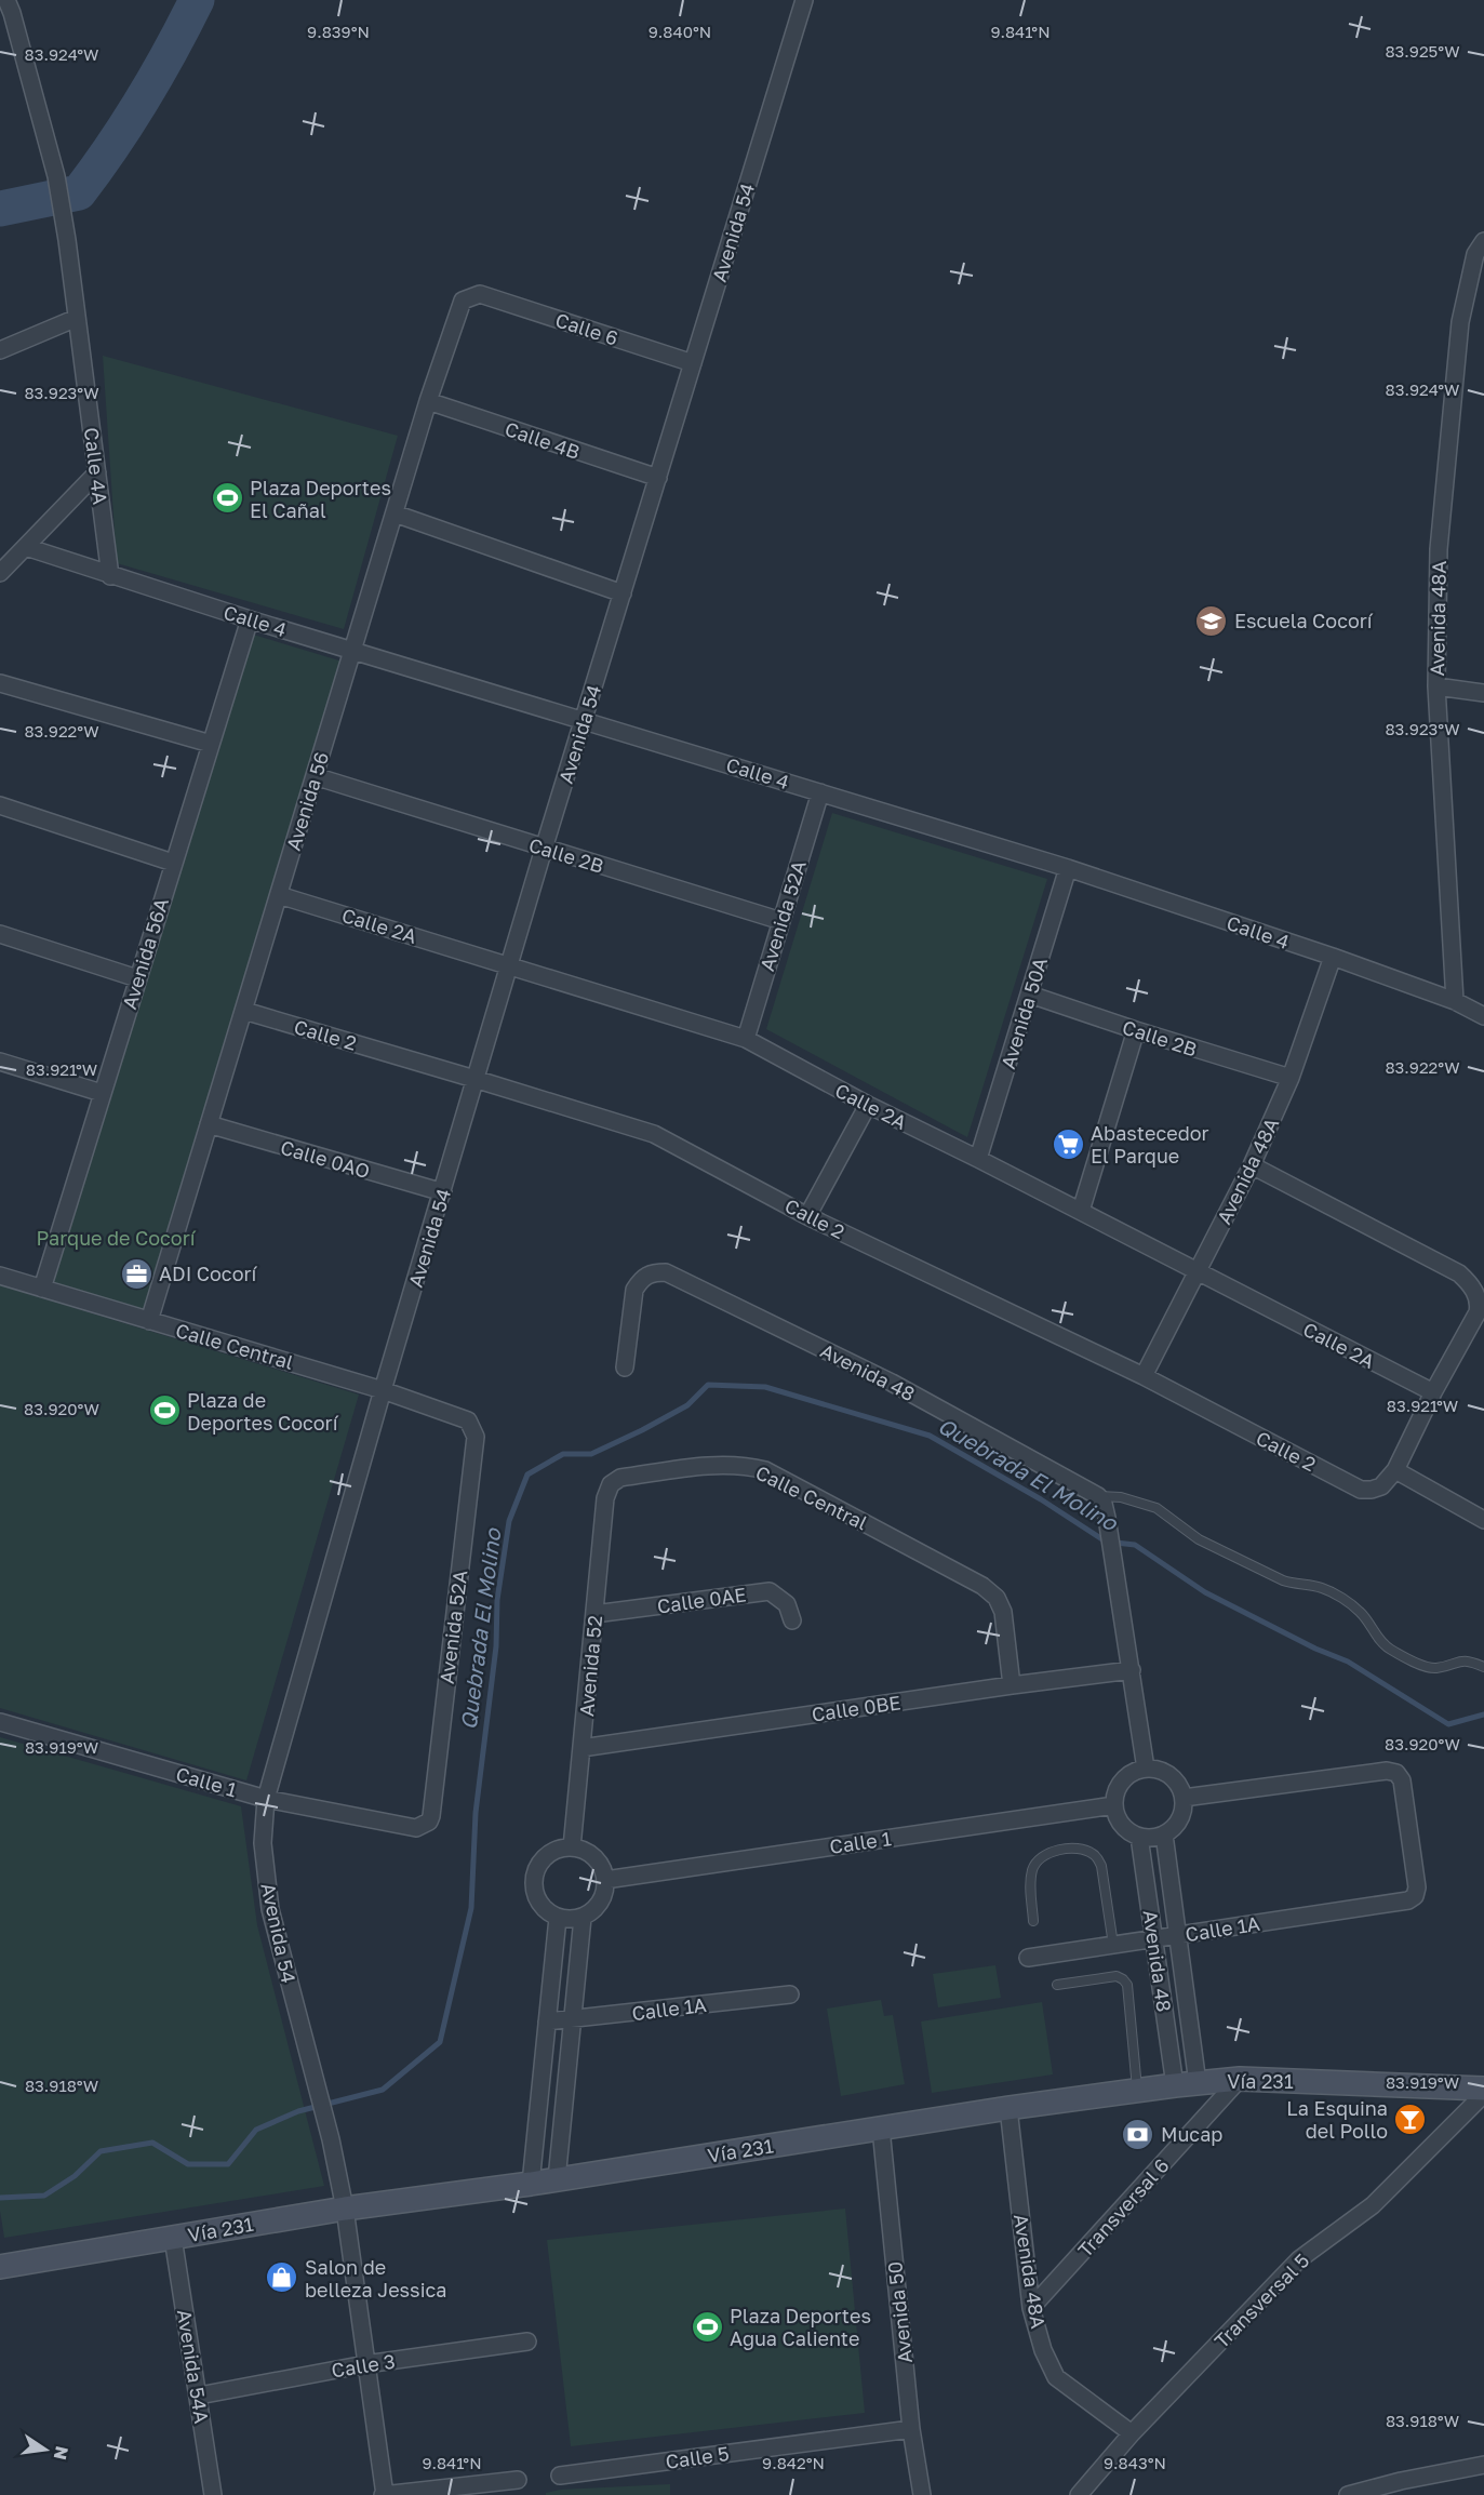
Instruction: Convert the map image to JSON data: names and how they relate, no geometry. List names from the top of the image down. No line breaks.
{"streets":{"main road":["Vía 231"],"street":["Avenida 54","Calle 6","Calle 4B","Calle 4A","Avenida 48A","Calle 4","Avenida 56","Calle 2B","Avenida 52A","Calle 2A","Avenida 56A","Avenida 50A","Calle 2","Calle 0AO","Calle Central","Avenida 48","Calle 0AE","Avenida 52","Calle 0BE","Calle 1","Calle 1A","Transversal 6","Transversal 5","Avenida 50","Calle 3","Avenida 54A","Calle 5"]},"crossings":[["Avenida 54","Calle 6"],["Avenida 54","Calle 4B"],["Avenida 54","Calle 4"],["Avenida 54","Calle 2B"],["Avenida 54","Calle 2A"],["Avenida 54","Calle 2"],["Avenida 54","Calle 0AO"],["Avenida 54","Calle Central"],["Avenida 54","Calle 1"],["Avenida 54","Vía 231"],["Avenida 54","Calle 3"],["Calle 6","Avenida 56"],["Calle 4B","Avenida 56"],["Calle 4A","Calle 4"],["Avenida 48A","Calle 4"],["Avenida 48A","Calle 2B"],["Avenida 48A","Calle 2A"],["Avenida 48A","Calle 2"],["Avenida 48A","Vía 231"],["Avenida 48A","Transversal 6"],["Avenida 48A","Transversal 5"],["Calle 4","Avenida 56"],["Calle 4","Avenida 52A"],["Calle 4","Avenida 56A"],["Calle 4","Avenida 50A"],["Avenida 56","Calle 2B"],["Avenida 56","Calle 2A"],["Avenida 56","Calle 2"],["Avenida 56","Calle 0AO"],["Avenida 56","Calle Central"],["Calle 2B","Avenida 52A"],["Calle 2B","Avenida 50A"],["Avenida 52A","Calle 2A"],["Avenida 52A","Calle Central"],["Avenida 52A","Calle 1"],["Calle 2A","Avenida 50A"],["Avenida 56A","Calle Central"],["Calle Central","Avenida 52"],["Calle Central","Calle 0BE"],["Avenida 48","Calle 1"],["Avenida 48","Calle 1A"],["Avenida 48","Vía 231"],["Calle 0AE","Avenida 52"],["Avenida 52","Calle 0BE"],["Avenida 52","Calle 1"],["Calle 1","Calle 1A"],["Vía 231","Transversal 6"],["Vía 231","Avenida 50"],["Vía 231","Avenida 54A"],["Avenida 50","Calle 5"],["Calle 3","Avenida 54A"]],"water":["Quebrada El Molino"],"parks":["Parque de Cocorí"],"places":{"sports":["Plaza Deportes El Cañal","Plaza de Deportes Cocorí","Plaza Deportes Agua Caliente"],"school or university":["Escuela Cocorí"],"supermarket":["Abastecedor El Parque"],"office":["ADI Cocorí"],"bar":["La Esquina del Pollo"],"bank":["Mucap"],"shop":["Salon de belleza Jessica"]},"north":"right","coordinates":["9.839°N","9.840°N","9.841°N","83.925°W","83.924°W","83.923°W","83.922°W","83.921°W","83.920°W","83.919°W","83.918°W","9.842°N","9.843°N"]}
